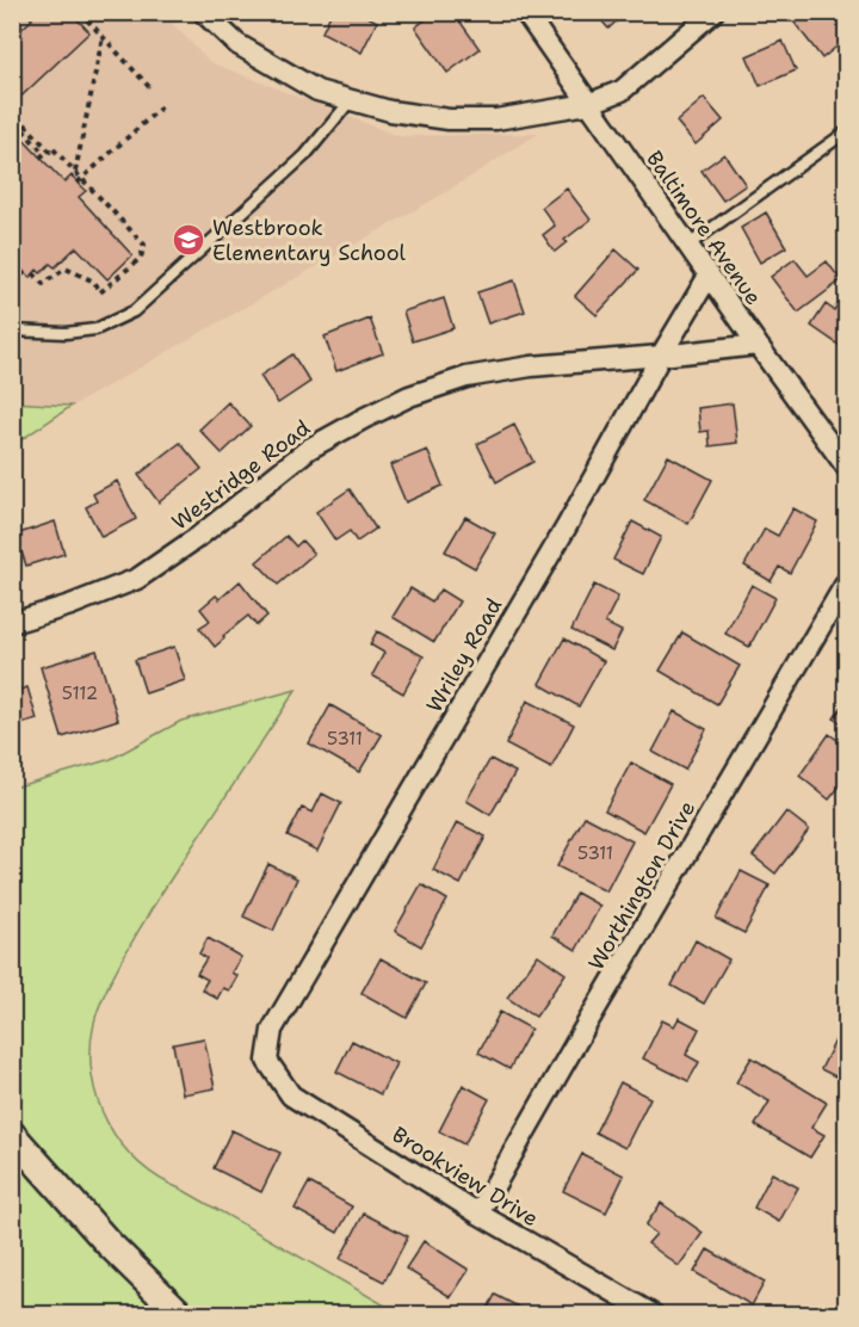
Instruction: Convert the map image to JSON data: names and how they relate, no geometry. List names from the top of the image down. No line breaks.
{"streets":{"street":["Baltimore Avenue","Westridge Road","Wriley Road","Worthington Drive","Brookview Drive"]},"crossings":[["Baltimore Avenue","Westridge Road"],["Baltimore Avenue","Wriley Road"],["Westridge Road","Wriley Road"],["Wriley Road","Brookview Drive"],["Worthington Drive","Brookview Drive"]],"places":{"school or university":["Westbrook Elementary School"]},"house_numbers":["5112","5311","5311"]}
